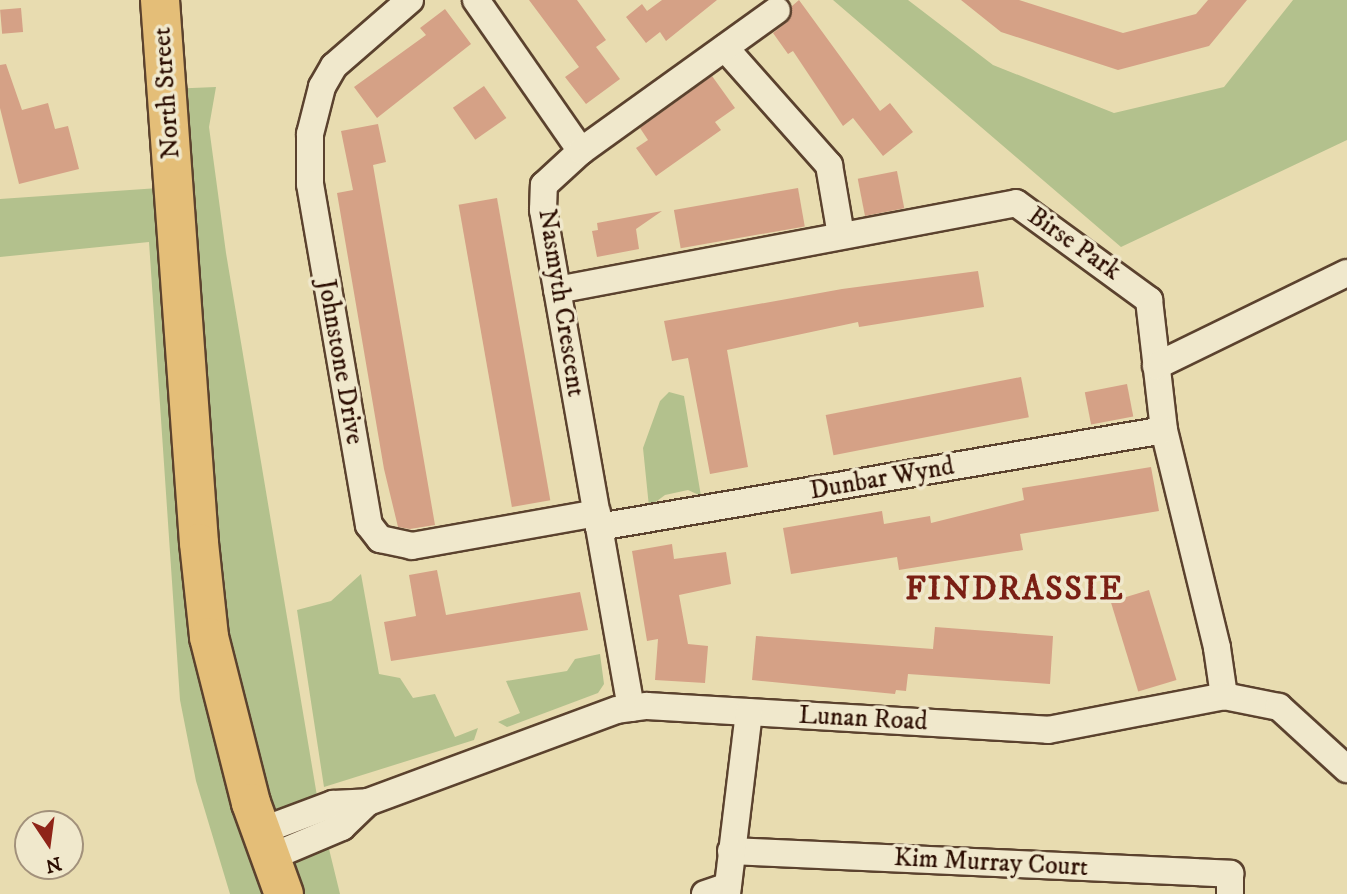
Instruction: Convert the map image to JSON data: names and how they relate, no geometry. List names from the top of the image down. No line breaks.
{"streets":{"main road":["North Street"],"street":["Birse Park","Nasmyth Crescent","Johnstone Drive","Dunbar Wynd","Lunan Road","Kim Murray Court"]},"crossings":[["North Street","Lunan Road"],["Birse Park","Nasmyth Crescent"],["Birse Park","Dunbar Wynd"],["Birse Park","Lunan Road"],["Nasmyth Crescent","Johnstone Drive"],["Nasmyth Crescent","Dunbar Wynd"],["Nasmyth Crescent","Lunan Road"],["Johnstone Drive","Dunbar Wynd"]],"districts":["FINDRASSIE"],"north":"bottom"}
